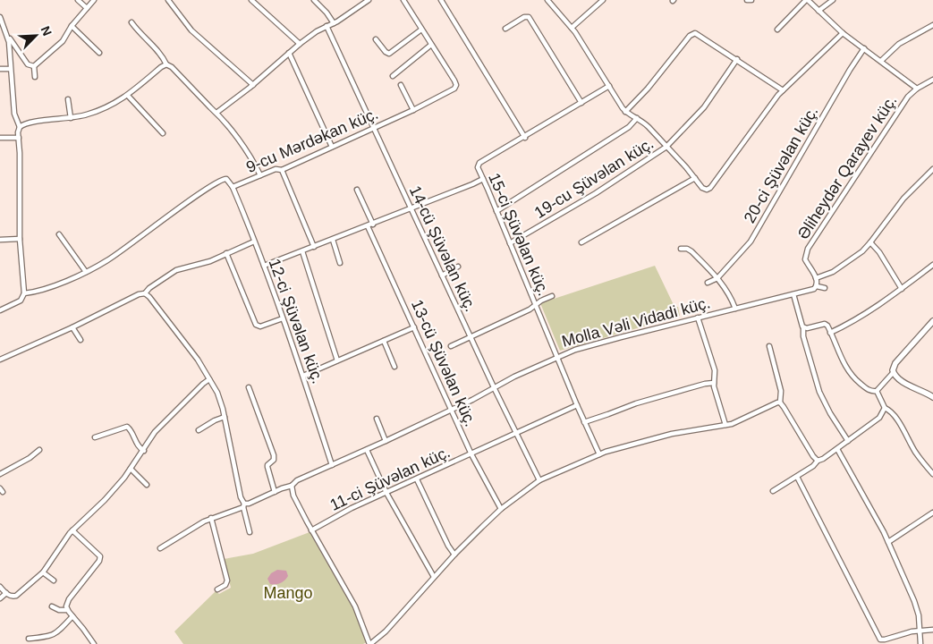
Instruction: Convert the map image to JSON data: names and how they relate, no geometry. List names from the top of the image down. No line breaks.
{"streets":{"street":["9-cu Mərdəkan küç.","20-ci Şüvəlan küç.","Əliheydər Qarayev küç.","19-cu Şüvəlan küç.","15-ci Şüvəlan küç.","14-cü Şüvəlan küç.","12-ci Şüvəlan küç.","Molla Vəli Vidadi küç.","13-cü Şüvəlan küç.","11-ci Şüvəlan küç."]},"crossings":[["9-cu Mərdəkan küç.","14-cü Şüvəlan küç."],["9-cu Mərdəkan küç.","12-ci Şüvəlan küç."],["19-cu Şüvəlan küç.","15-ci Şüvəlan küç."],["15-ci Şüvəlan küç.","Molla Vəli Vidadi küç."],["15-ci Şüvəlan küç.","11-ci Şüvəlan küç."],["14-cü Şüvəlan küç.","Molla Vəli Vidadi küç."],["14-cü Şüvəlan küç.","11-ci Şüvəlan küç."],["12-ci Şüvəlan küç.","Molla Vəli Vidadi küç."],["Molla Vəli Vidadi küç.","13-cü Şüvəlan küç."],["13-cü Şüvəlan küç.","11-ci Şüvəlan küç."]],"parks":["Mango"],"north":"top right"}
